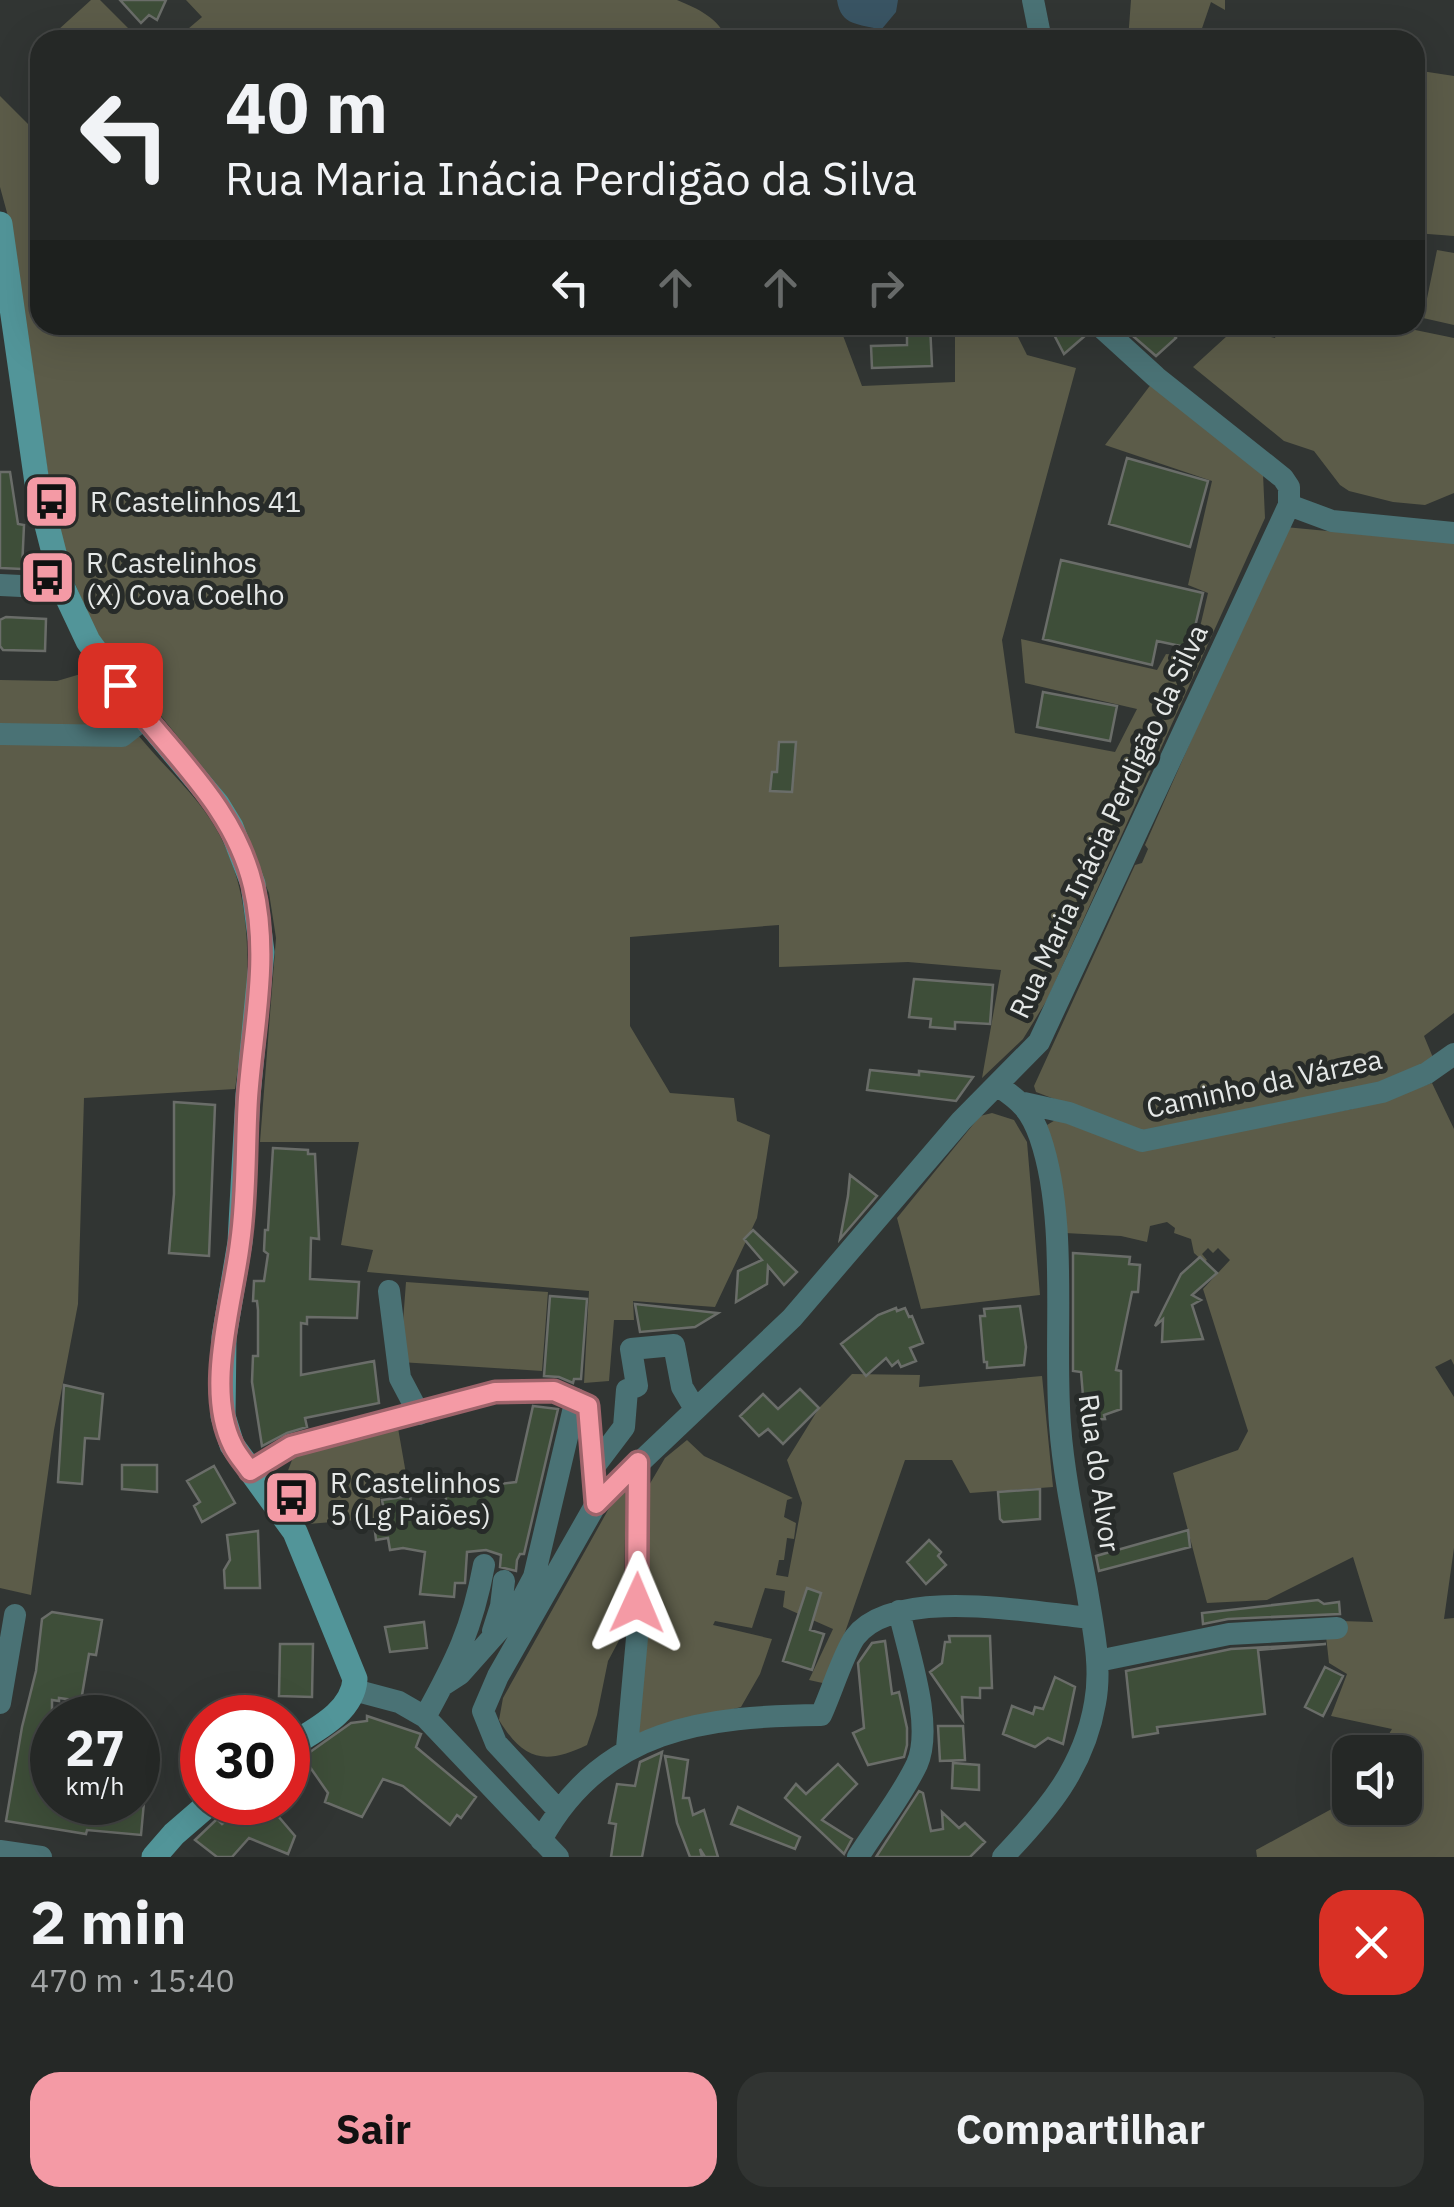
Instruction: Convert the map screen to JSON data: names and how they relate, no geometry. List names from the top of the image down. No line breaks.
{"streets":{"street":["Rua Maria Inácia Perdigão da Silva","Caminho da Várzea","Rua do Alvor"]},"crossings":[["Caminho da Várzea","Rua do Alvor"]],"places":{"bus stop":["R Castelinhos 41","R Castelinhos (X) Cova Coelho","R Castelinhos 5 (Lg Paiões)"]},"page":{"turn":["40 m","Rua Maria Inácia Perdigão da Silva"],"speed":"27 km/h","limit":"30","heading":["2 min","470 m · 15:40"],"buttons":["Sair","Compartilhar"]}}
